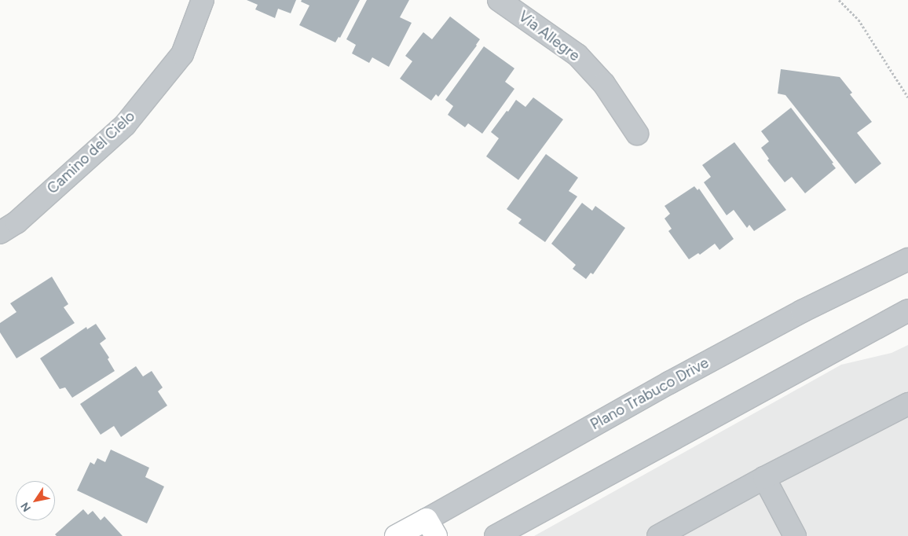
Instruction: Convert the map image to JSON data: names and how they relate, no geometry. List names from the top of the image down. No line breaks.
{"streets":{"main road":["Plano Trabuco Drive"],"street":["Via Allegre","Camino del Cielo"]},"north":"bottom left"}
